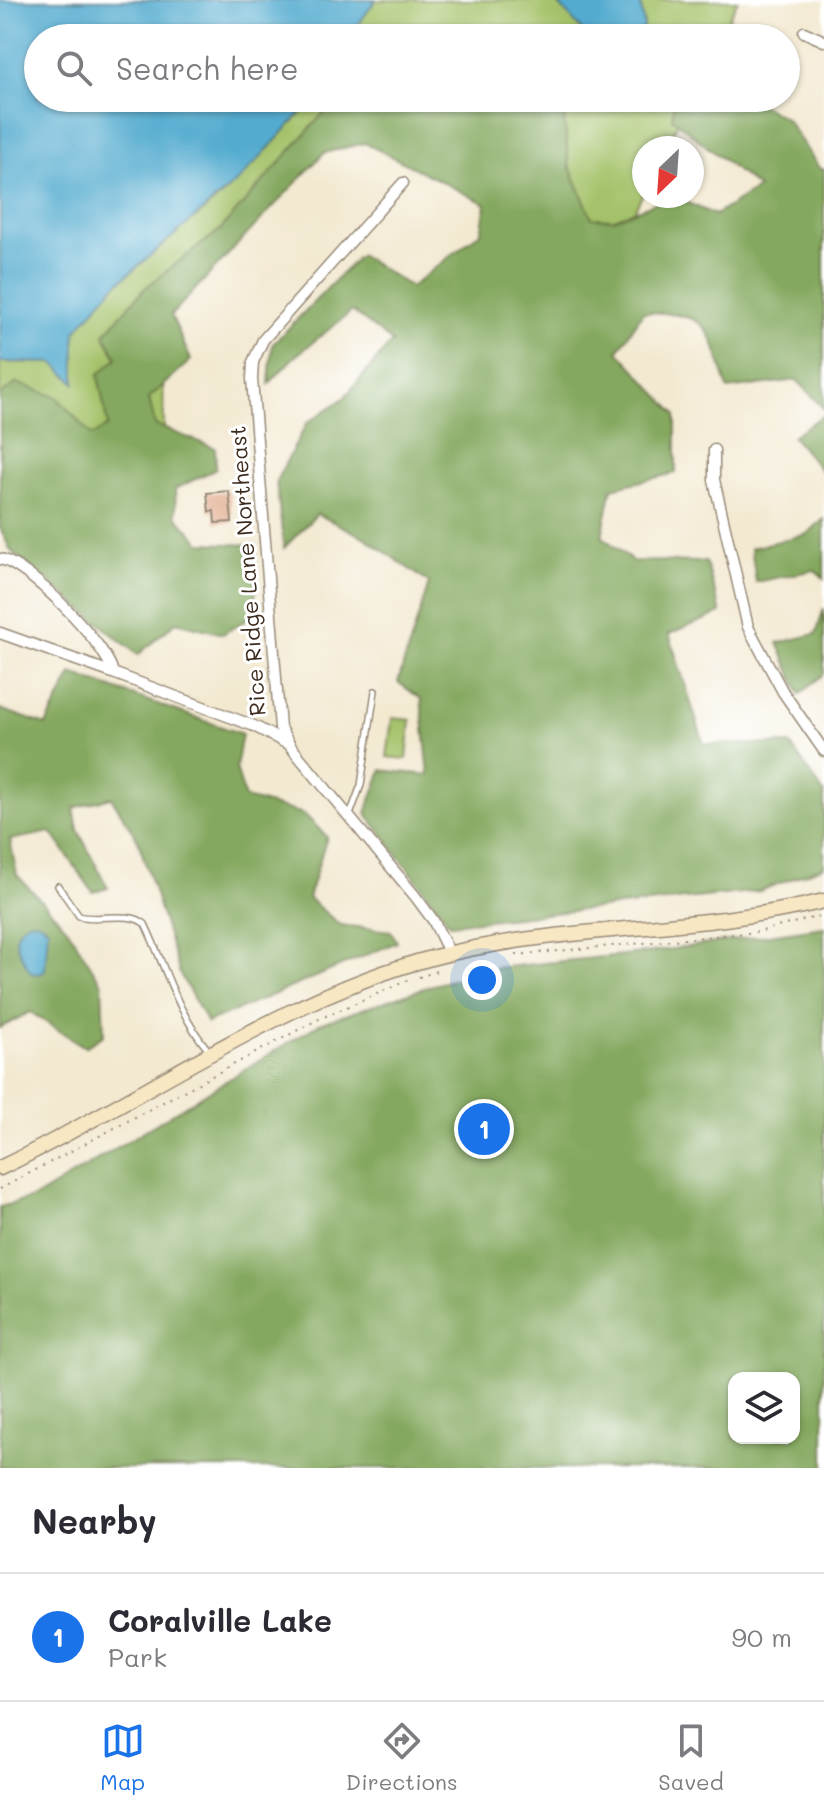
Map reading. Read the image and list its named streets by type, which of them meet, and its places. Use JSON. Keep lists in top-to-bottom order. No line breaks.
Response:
{"streets":{"street":["Rice Ridge Lane Northeast"]},"north":"bottom left","page":{"search":"Search here","pins":"1","heading":"Nearby","list":[{"mark":"1","name":"Coralville Lake","note":"Park","value":"90 m"}],"nav":["Map","Directions","Saved"]}}
